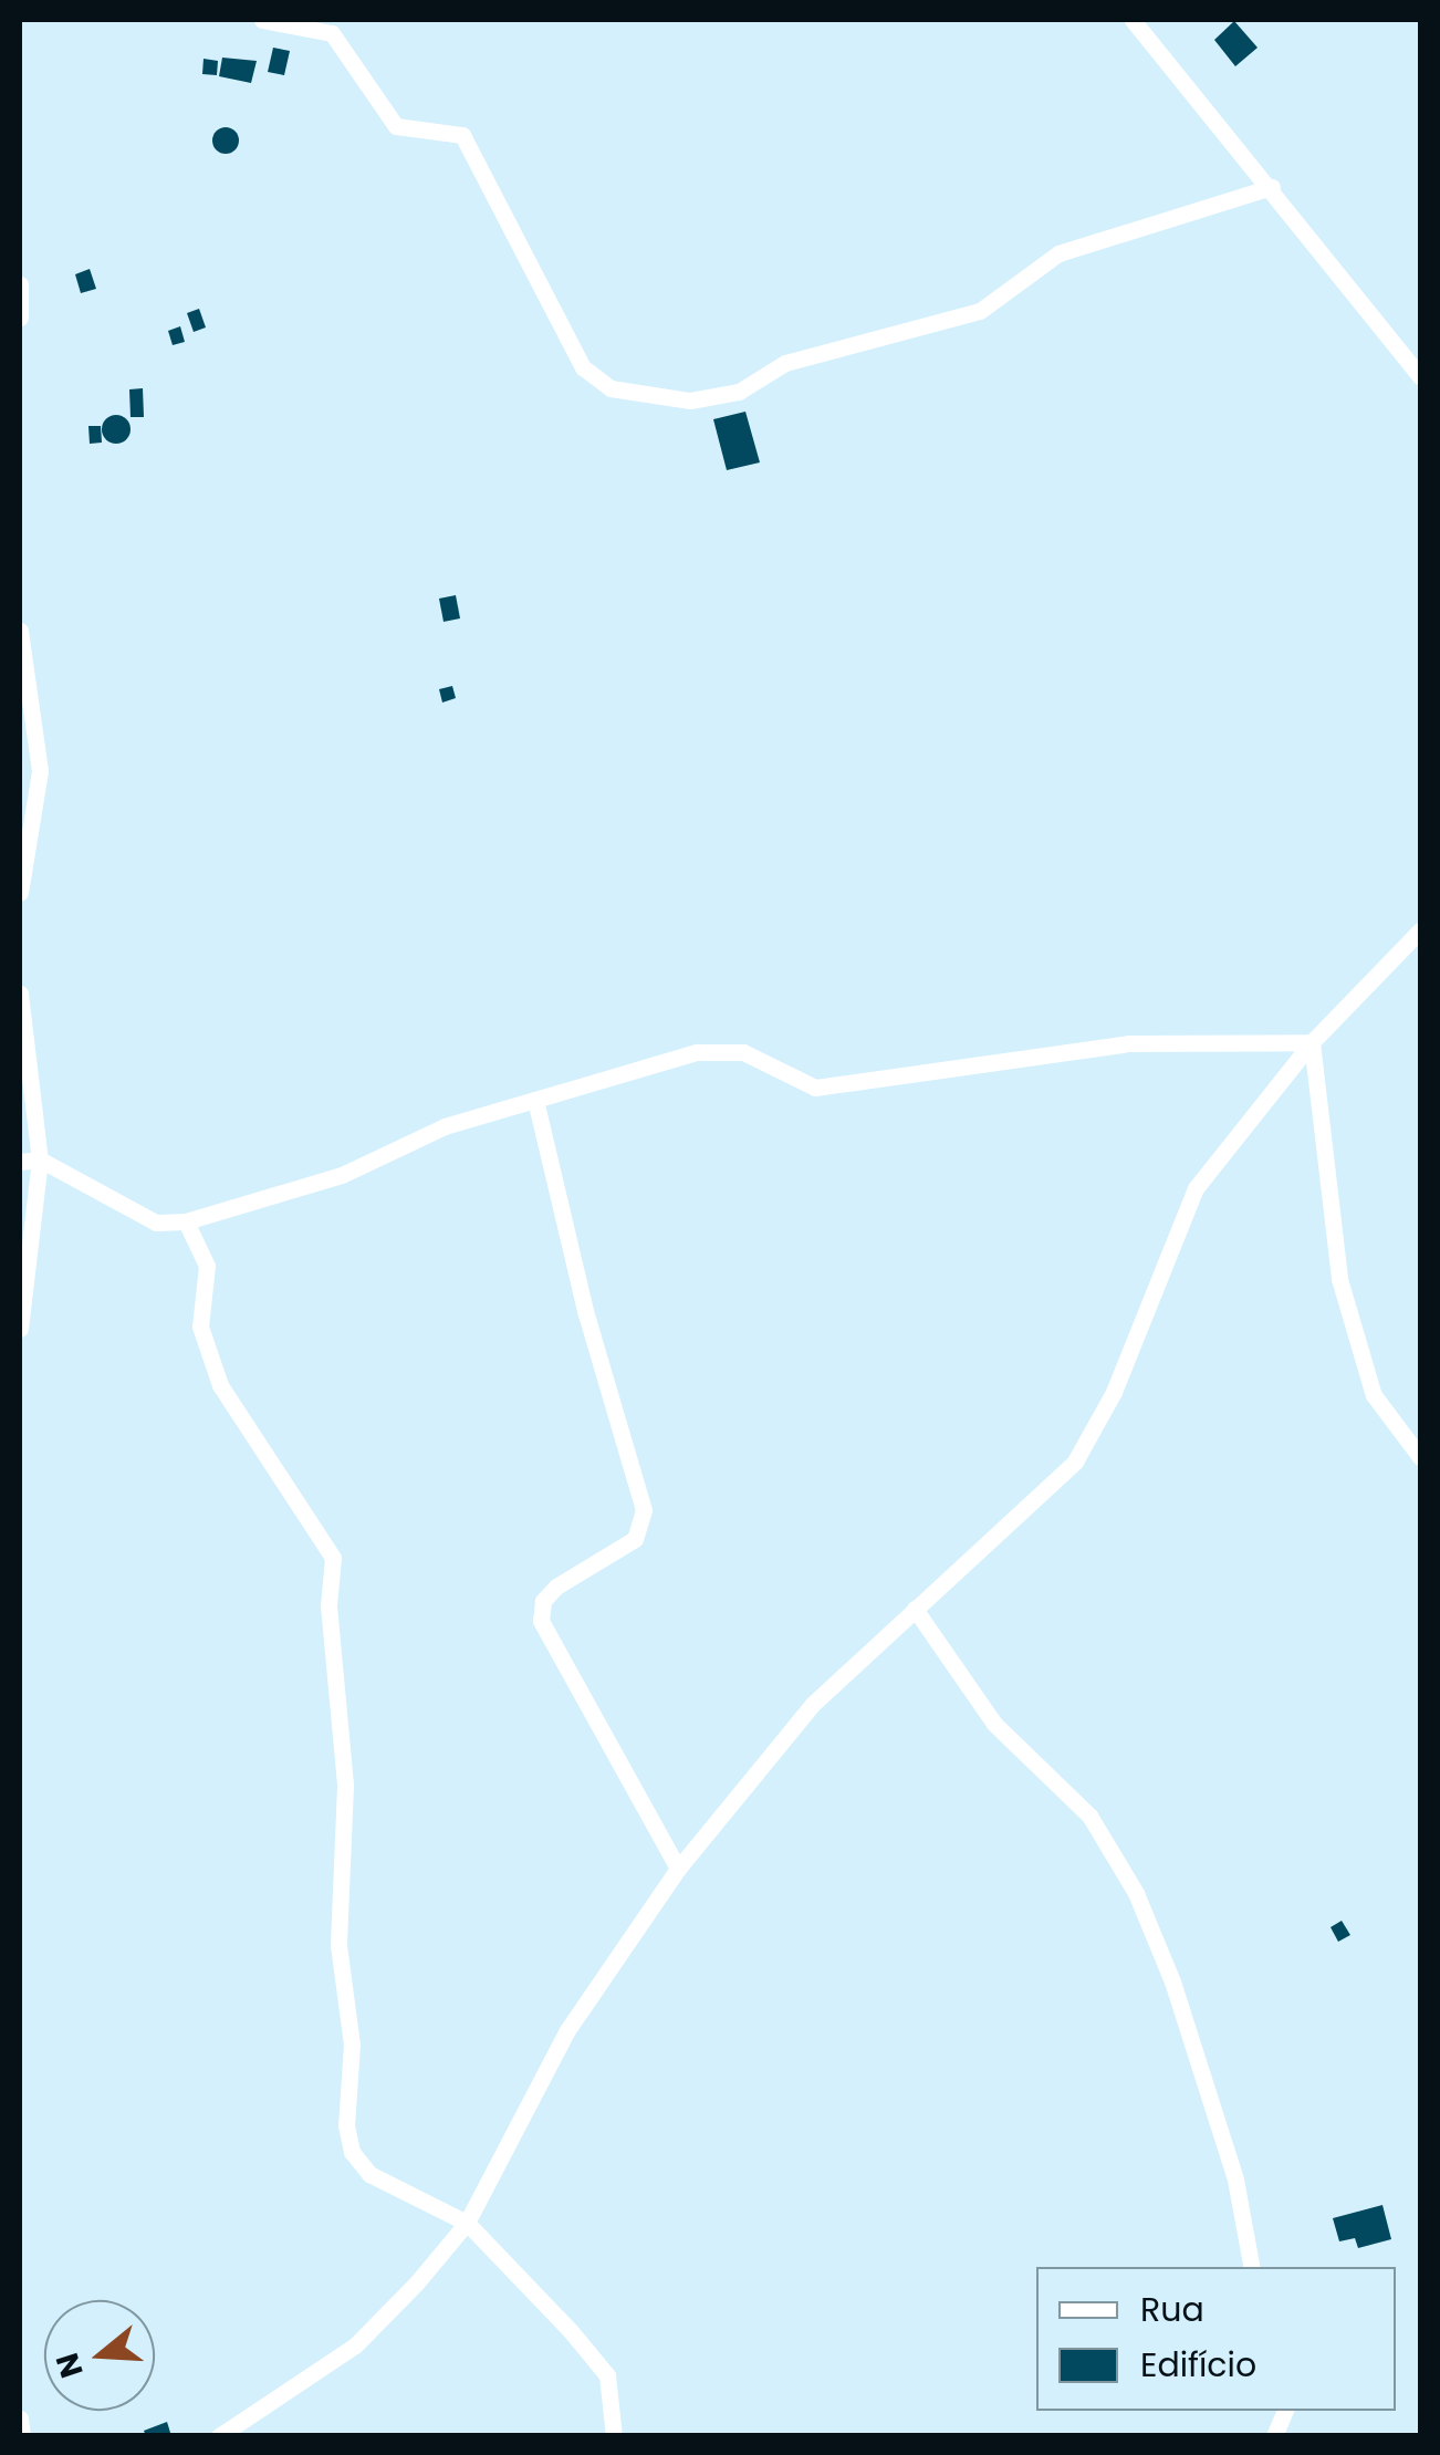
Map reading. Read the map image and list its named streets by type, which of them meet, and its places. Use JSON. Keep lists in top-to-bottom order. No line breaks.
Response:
{"legend":["Rua","Edifício"],"north":"left"}
